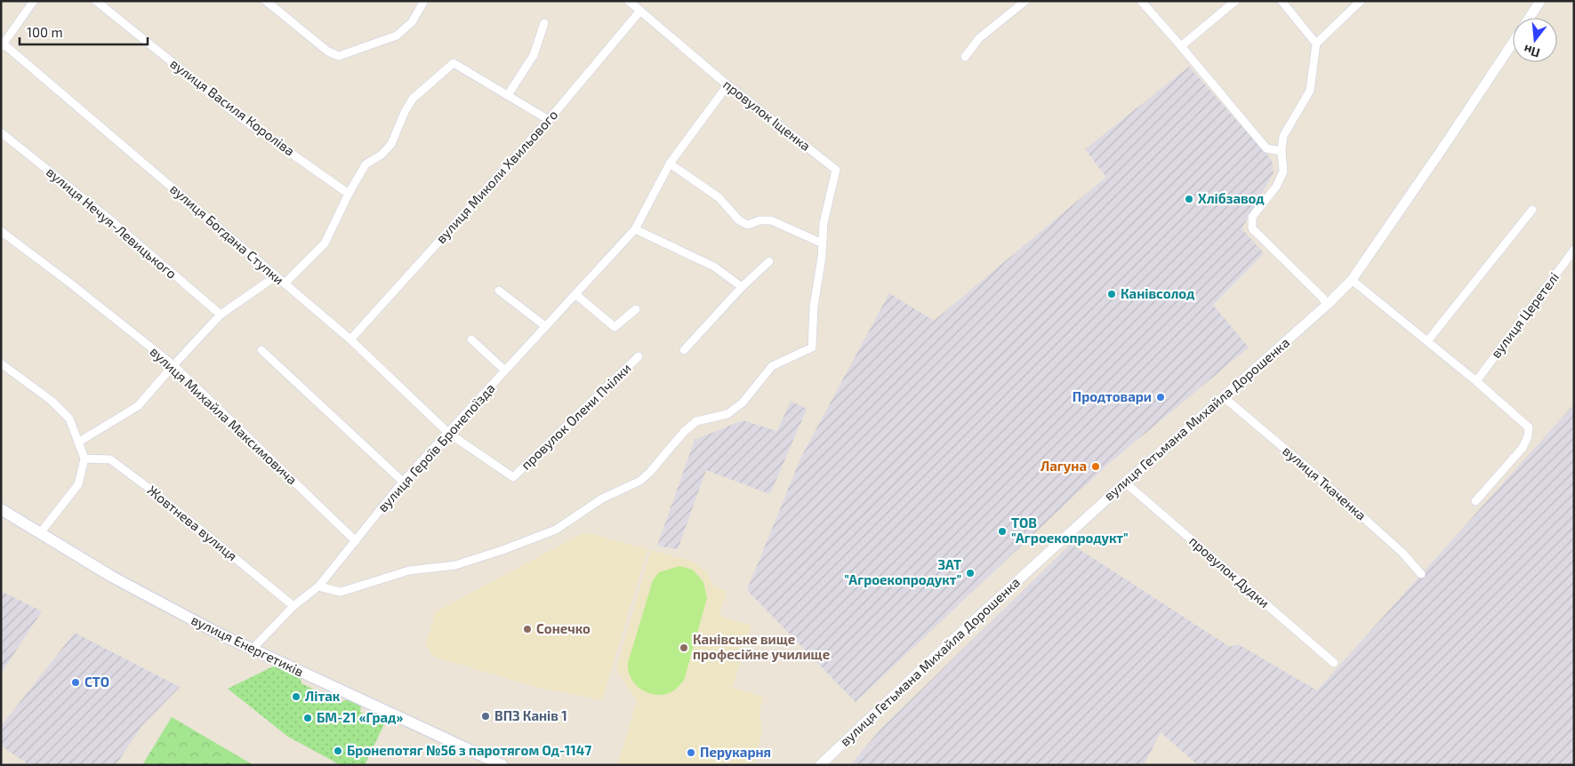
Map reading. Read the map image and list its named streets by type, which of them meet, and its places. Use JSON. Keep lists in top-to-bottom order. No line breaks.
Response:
{"streets":{"main road":["вулиця Енергетиків"],"street":["вулиця Василя Короліва","провулок Іщенка","вулиця Миколи Хвильового","вулиця Нечуя-Левицького","вулиця Богдана Ступки","вулиця Церетелі","вулиця Михайла Максимовича","провулок Олени Пчілки","вулиця Гетьмана Михайла Дорошенка","вулиця Героїв Бронепоїзда","вулиця Ткаченка","Жовтнева вулиця","провулок Дудки"]},"crossings":[["провулок Іщенка","вулиця Миколи Хвильового"],["провулок Іщенка","вулиця Героїв Бронепоїзда"],["вулиця Миколи Хвильового","вулиця Богдана Ступки"],["вулиця Богдана Ступки","провулок Олени Пчілки"],["вулиця Богдана Ступки","вулиця Героїв Бронепоїзда"],["вулиця Михайла Максимовича","вулиця Героїв Бронепоїзда"],["провулок Олени Пчілки","вулиця Героїв Бронепоїзда"],["вулиця Гетьмана Михайла Дорошенка","вулиця Ткаченка"],["вулиця Гетьмана Михайла Дорошенка","провулок Дудки"],["вулиця Героїв Бронепоїзда","Жовтнева вулиця"],["вулиця Героїв Бронепоїзда","вулиця Енергетиків"]],"places":["Хлібзавод","Канівсолод","Продтовари","Лагуна","ТОВ \"Агроекопродукт\"","ЗАТ \"Агроекопродукт\"","Сонечко","Канівське вище професійне училище","СТО","Літак","ВПЗ Канів 1","БМ-21 «Град»","Бронепотяг №56 з паротягом Од-1147","Перукарня"],"scale_bar":"100 m","north":"bottom"}
